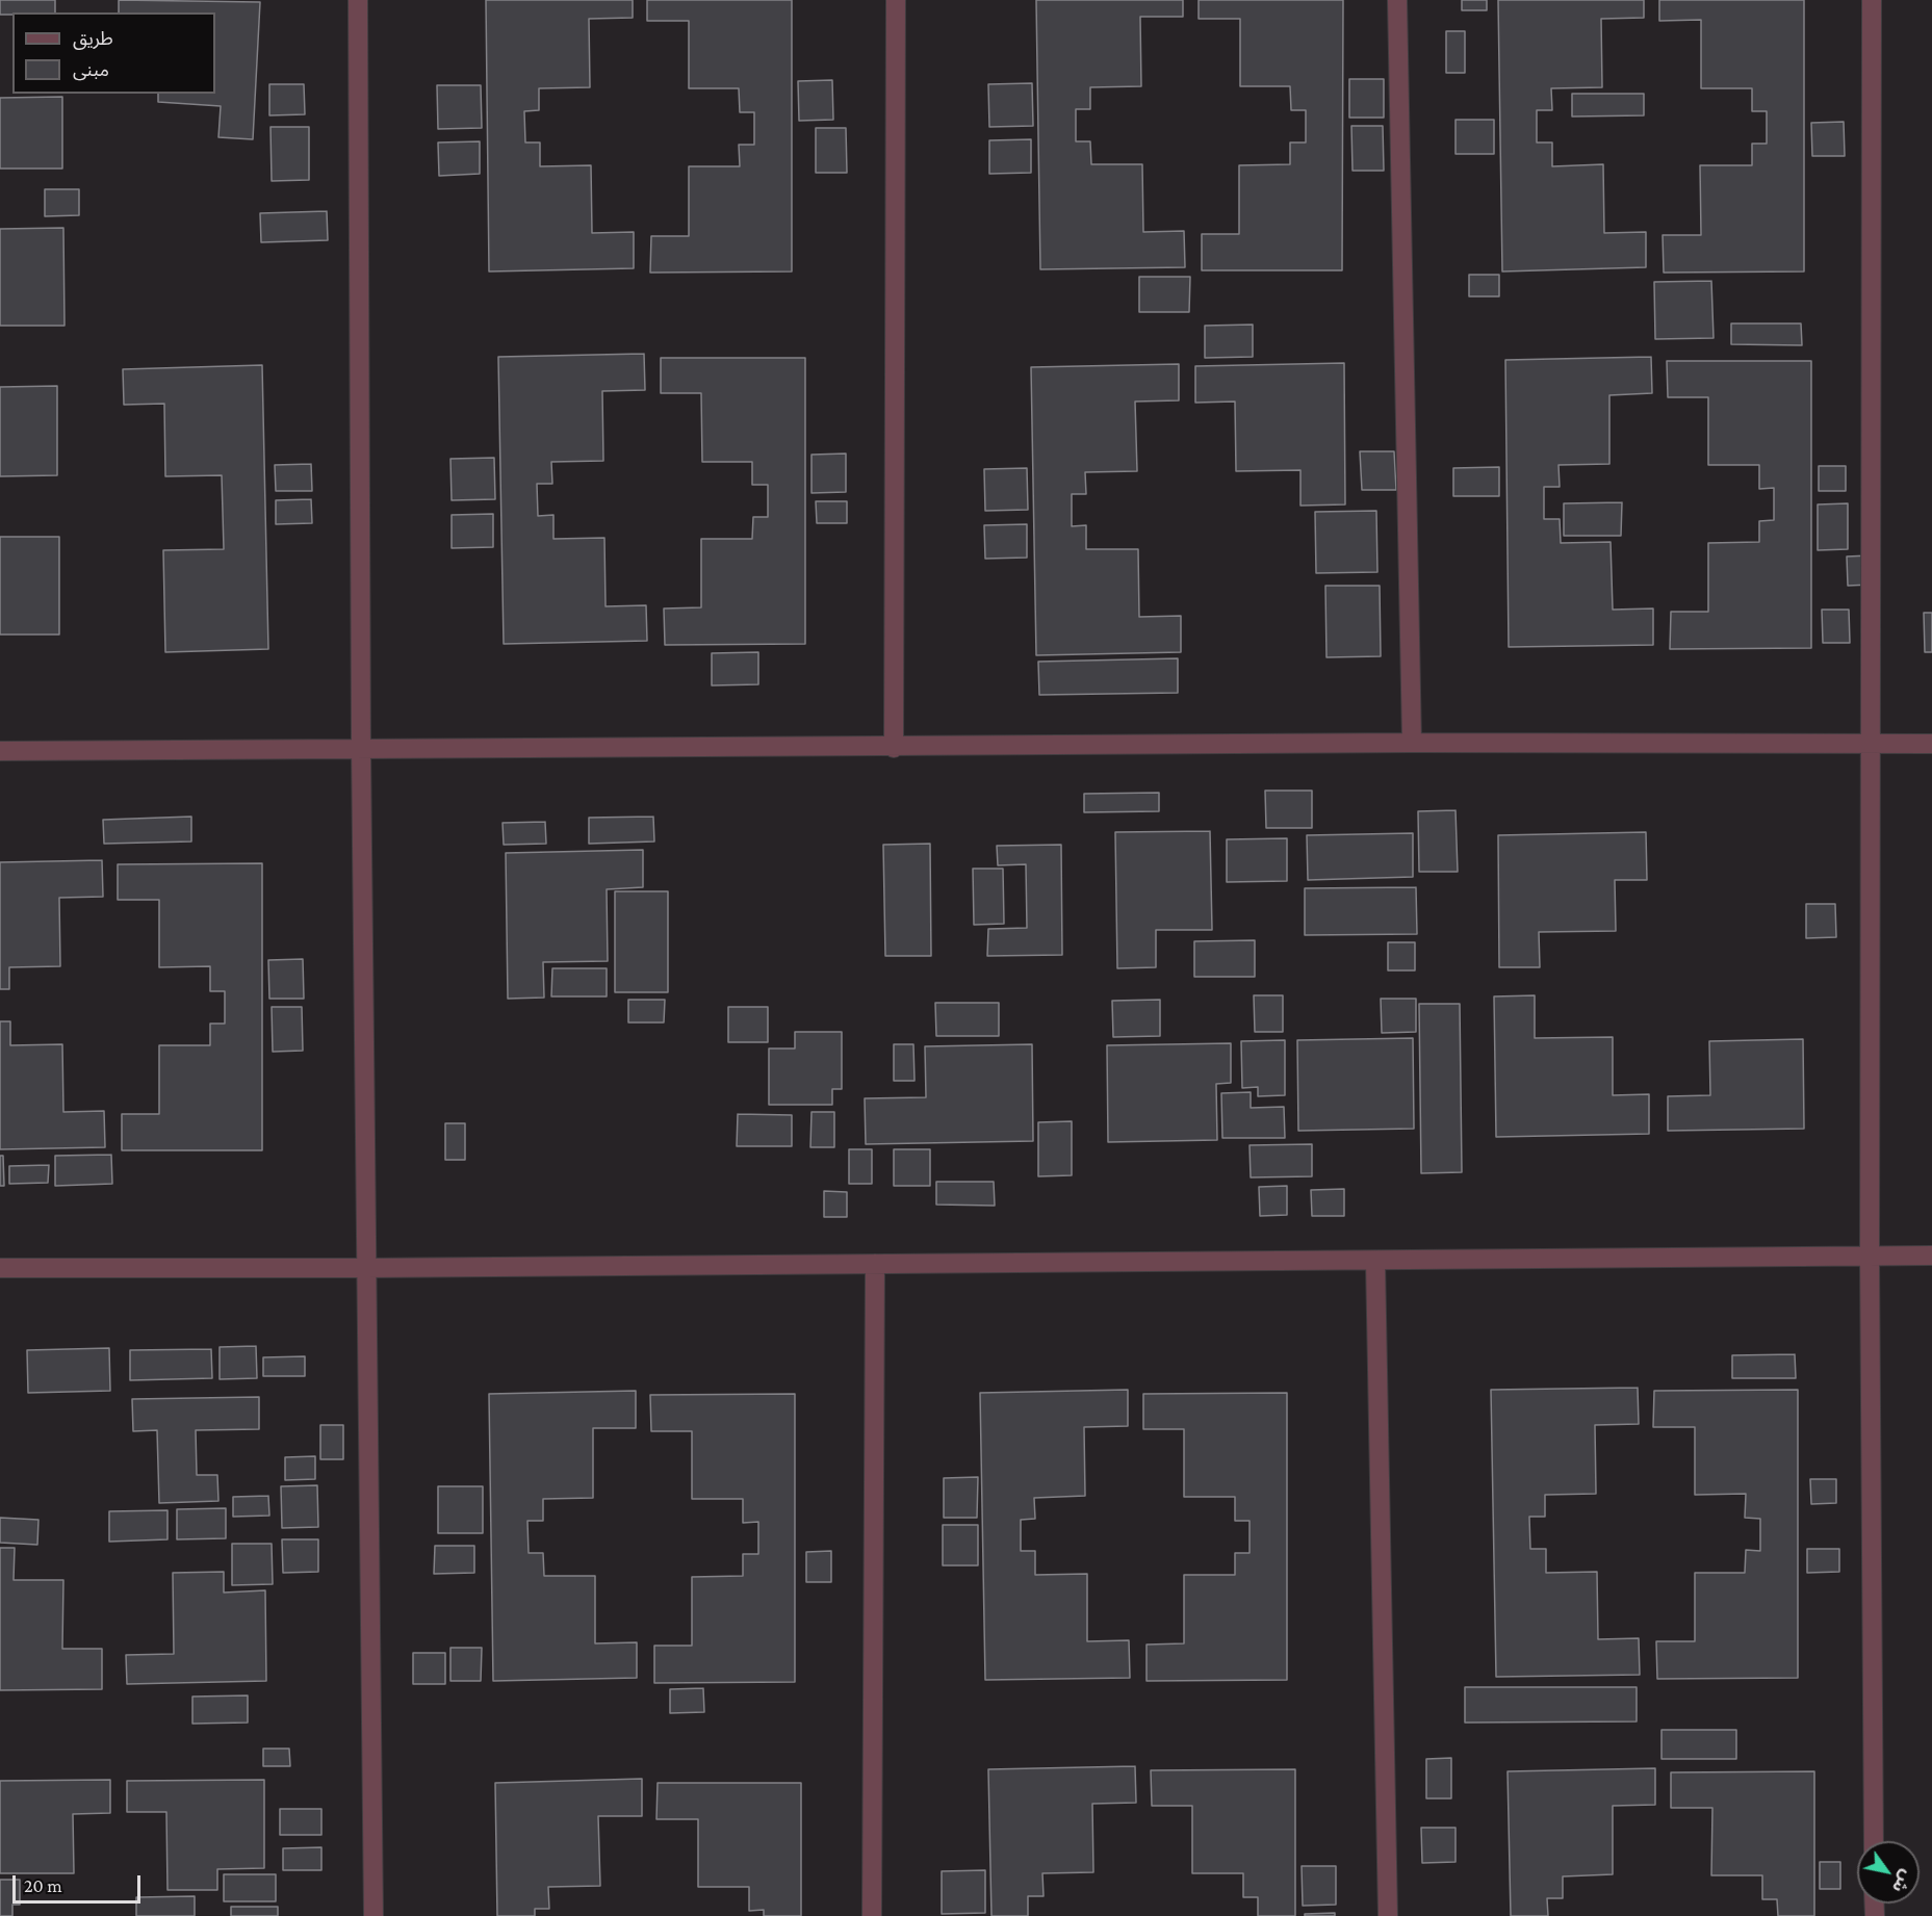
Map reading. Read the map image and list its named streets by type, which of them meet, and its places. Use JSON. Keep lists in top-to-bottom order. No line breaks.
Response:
{"legend":["طريق","مبنى"],"scale_bar":"20 m","north":"bottom right"}
